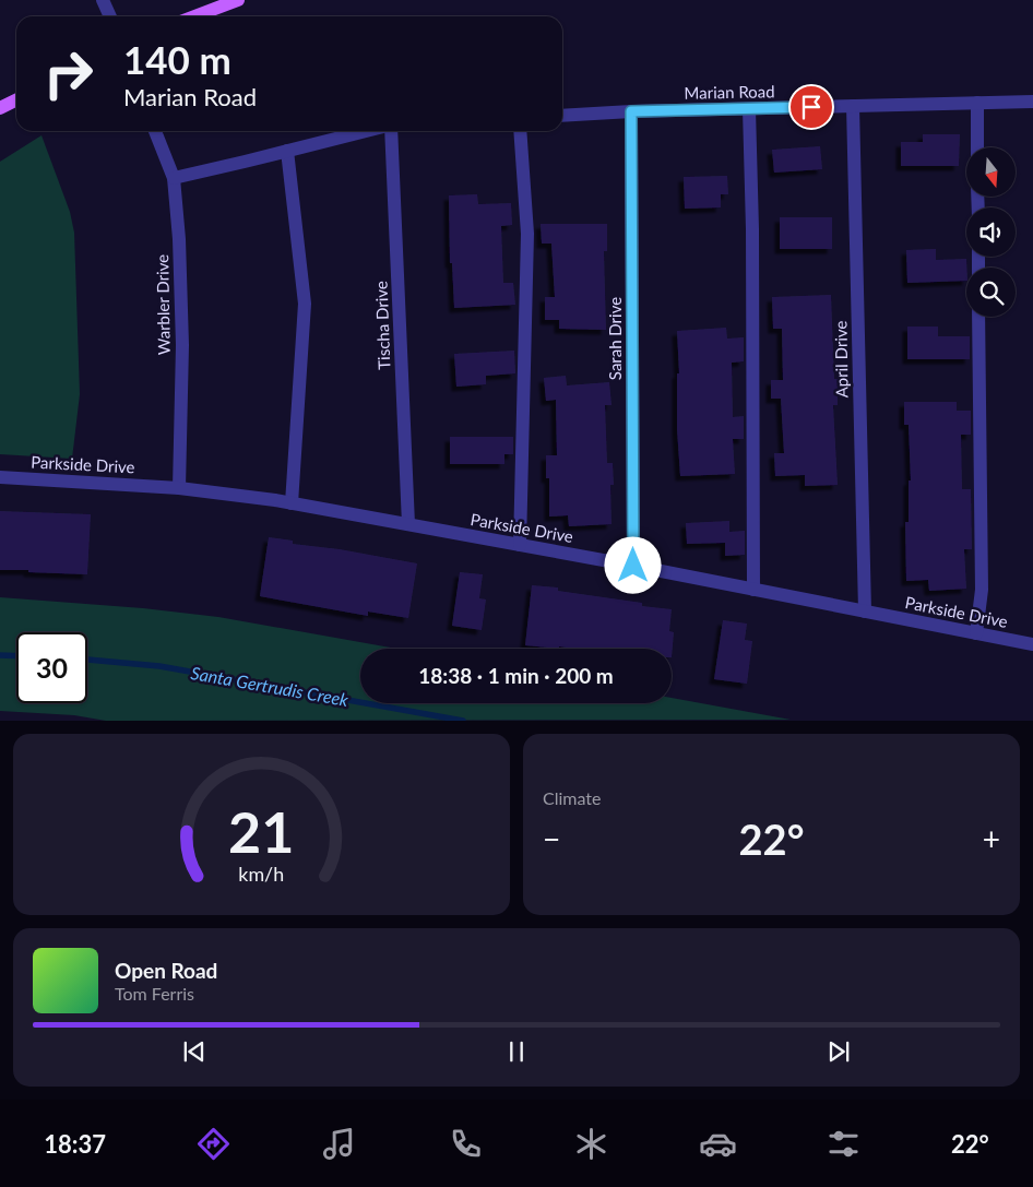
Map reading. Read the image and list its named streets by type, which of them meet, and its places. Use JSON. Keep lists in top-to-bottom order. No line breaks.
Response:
{"streets":{"street":["Marian Road","Warbler Drive","Tischa Drive","Sarah Drive","April Drive","Parkside Drive"]},"crossings":[["Marian Road","Sarah Drive"],["Marian Road","April Drive"],["Warbler Drive","Parkside Drive"],["Tischa Drive","Parkside Drive"],["Sarah Drive","Parkside Drive"],["April Drive","Parkside Drive"]],"water":["Santa Gertrudis Creek"],"north":"bottom","page":{"turn":["140 m","Marian Road"],"limit":"30","trip":"18:38 · 1 min · 200 m","tile":"Climate","heat":["−","22°","+"],"song":["Open Road","Tom Ferris"],"tabs":["18:37","22°"],"gauge":["21","km/h"]}}
